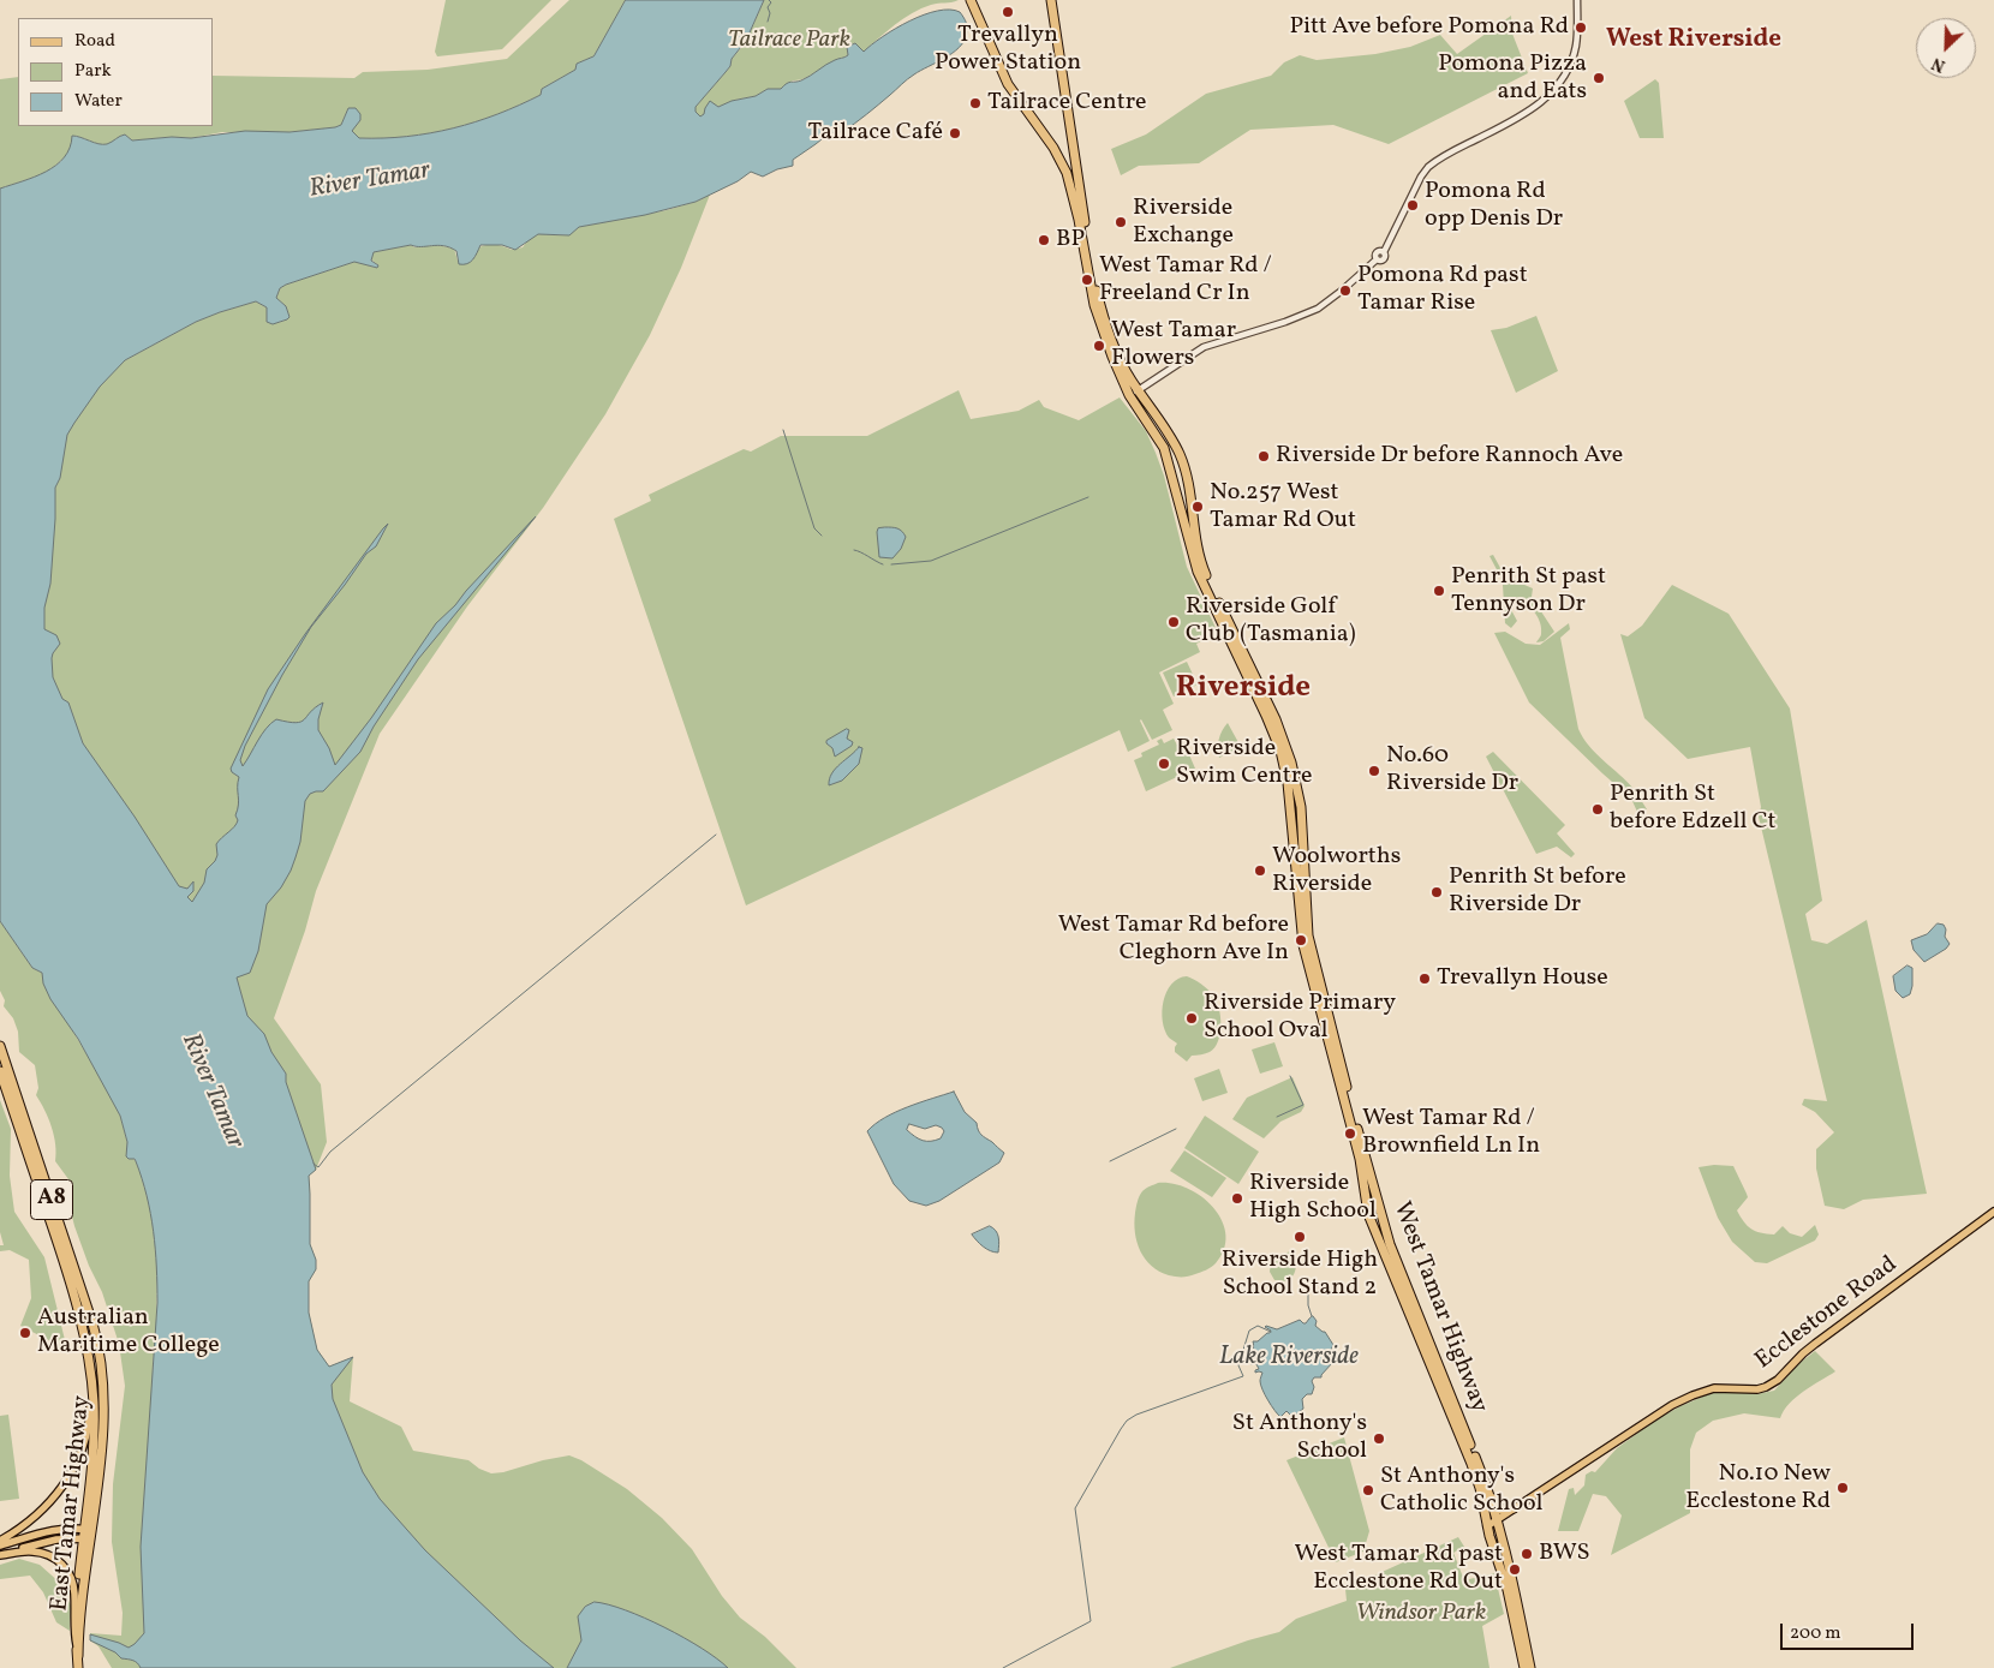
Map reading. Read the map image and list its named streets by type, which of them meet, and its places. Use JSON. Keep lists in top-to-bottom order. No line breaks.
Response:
{"streets":{"highway":["A8","West Tamar Highway","East Tamar Highway"],"main road":["Ecclestone Road"]},"crossings":[["West Tamar Highway","Ecclestone Road"]],"districts":["West Riverside","Riverside"],"water":["River Tamar","Lake Riverside"],"parks":["Tailrace Park","Windsor Park"],"places":["Trevallyn Power Station","Pitt Ave before Pomona Rd","Pomona Pizza and Eats","Tailrace Centre","Tailrace Café","Pomona Rd opp Denis Dr","Riverside Exchange","BP","West Tamar Rd / Freeland Cr In","Pomona Rd past Tamar Rise","West Tamar Flowers","Riverside Dr before Rannoch Ave","No.257 West Tamar Rd Out","Penrith St past Tennyson Dr","Riverside Golf Club (Tasmania)","Riverside Swim Centre","No.60 Riverside Dr","Penrith St before Edzell Ct","Woolworths Riverside","Penrith St before Riverside Dr","West Tamar Rd before Cleghorn Ave In","Trevallyn House","Riverside Primary School Oval","West Tamar Rd / Brownfield Ln In","Riverside High School","Riverside High School Stand 2","Australian Maritime College","St Anthony's School","No.10 New Ecclestone Rd","St Anthony's Catholic School","BWS","West Tamar Rd past Ecclestone Rd Out"],"legend":["Road","Park","Water"],"scale_bar":"200 m","north":"bottom left"}
